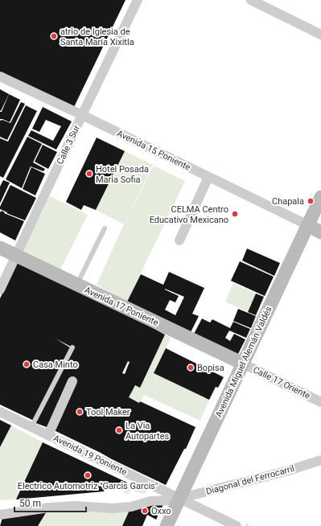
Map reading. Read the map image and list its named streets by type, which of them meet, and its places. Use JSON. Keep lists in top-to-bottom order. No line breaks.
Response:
{"streets":{"main road":["Avenida 17 Poniente","Avenida Miguel Alemán Valdés"],"street":["Calle 3 Sur","Avenida 15 Poniente","Calle 17 Oriente","Avenida 19 Poniente","Diagonal del Ferrocarril"]},"crossings":[["Calle 3 Sur","Avenida 15 Poniente"],["Calle 3 Sur","Avenida 17 Poniente"],["Avenida 15 Poniente","Avenida Miguel Alemán Valdés"],["Avenida 17 Poniente","Avenida Miguel Alemán Valdés"],["Avenida 17 Poniente","Calle 17 Oriente"],["Avenida Miguel Alemán Valdés","Calle 17 Oriente"],["Avenida Miguel Alemán Valdés","Avenida 19 Poniente"],["Avenida Miguel Alemán Valdés","Diagonal del Ferrocarril"],["Avenida 19 Poniente","Diagonal del Ferrocarril"]],"places":["atrio de Iglesia de Santa María Xixitla","Hotel Posada Maria Sofia","Chapala","CELMA Centro Educativo Mexicano","Casa Minto","Bopisa","Tool Maker","La Via Autopartes","Electrico Automotriz \"Garcis Garcis\"","Oxxo"],"scale_bar":"50 m"}
